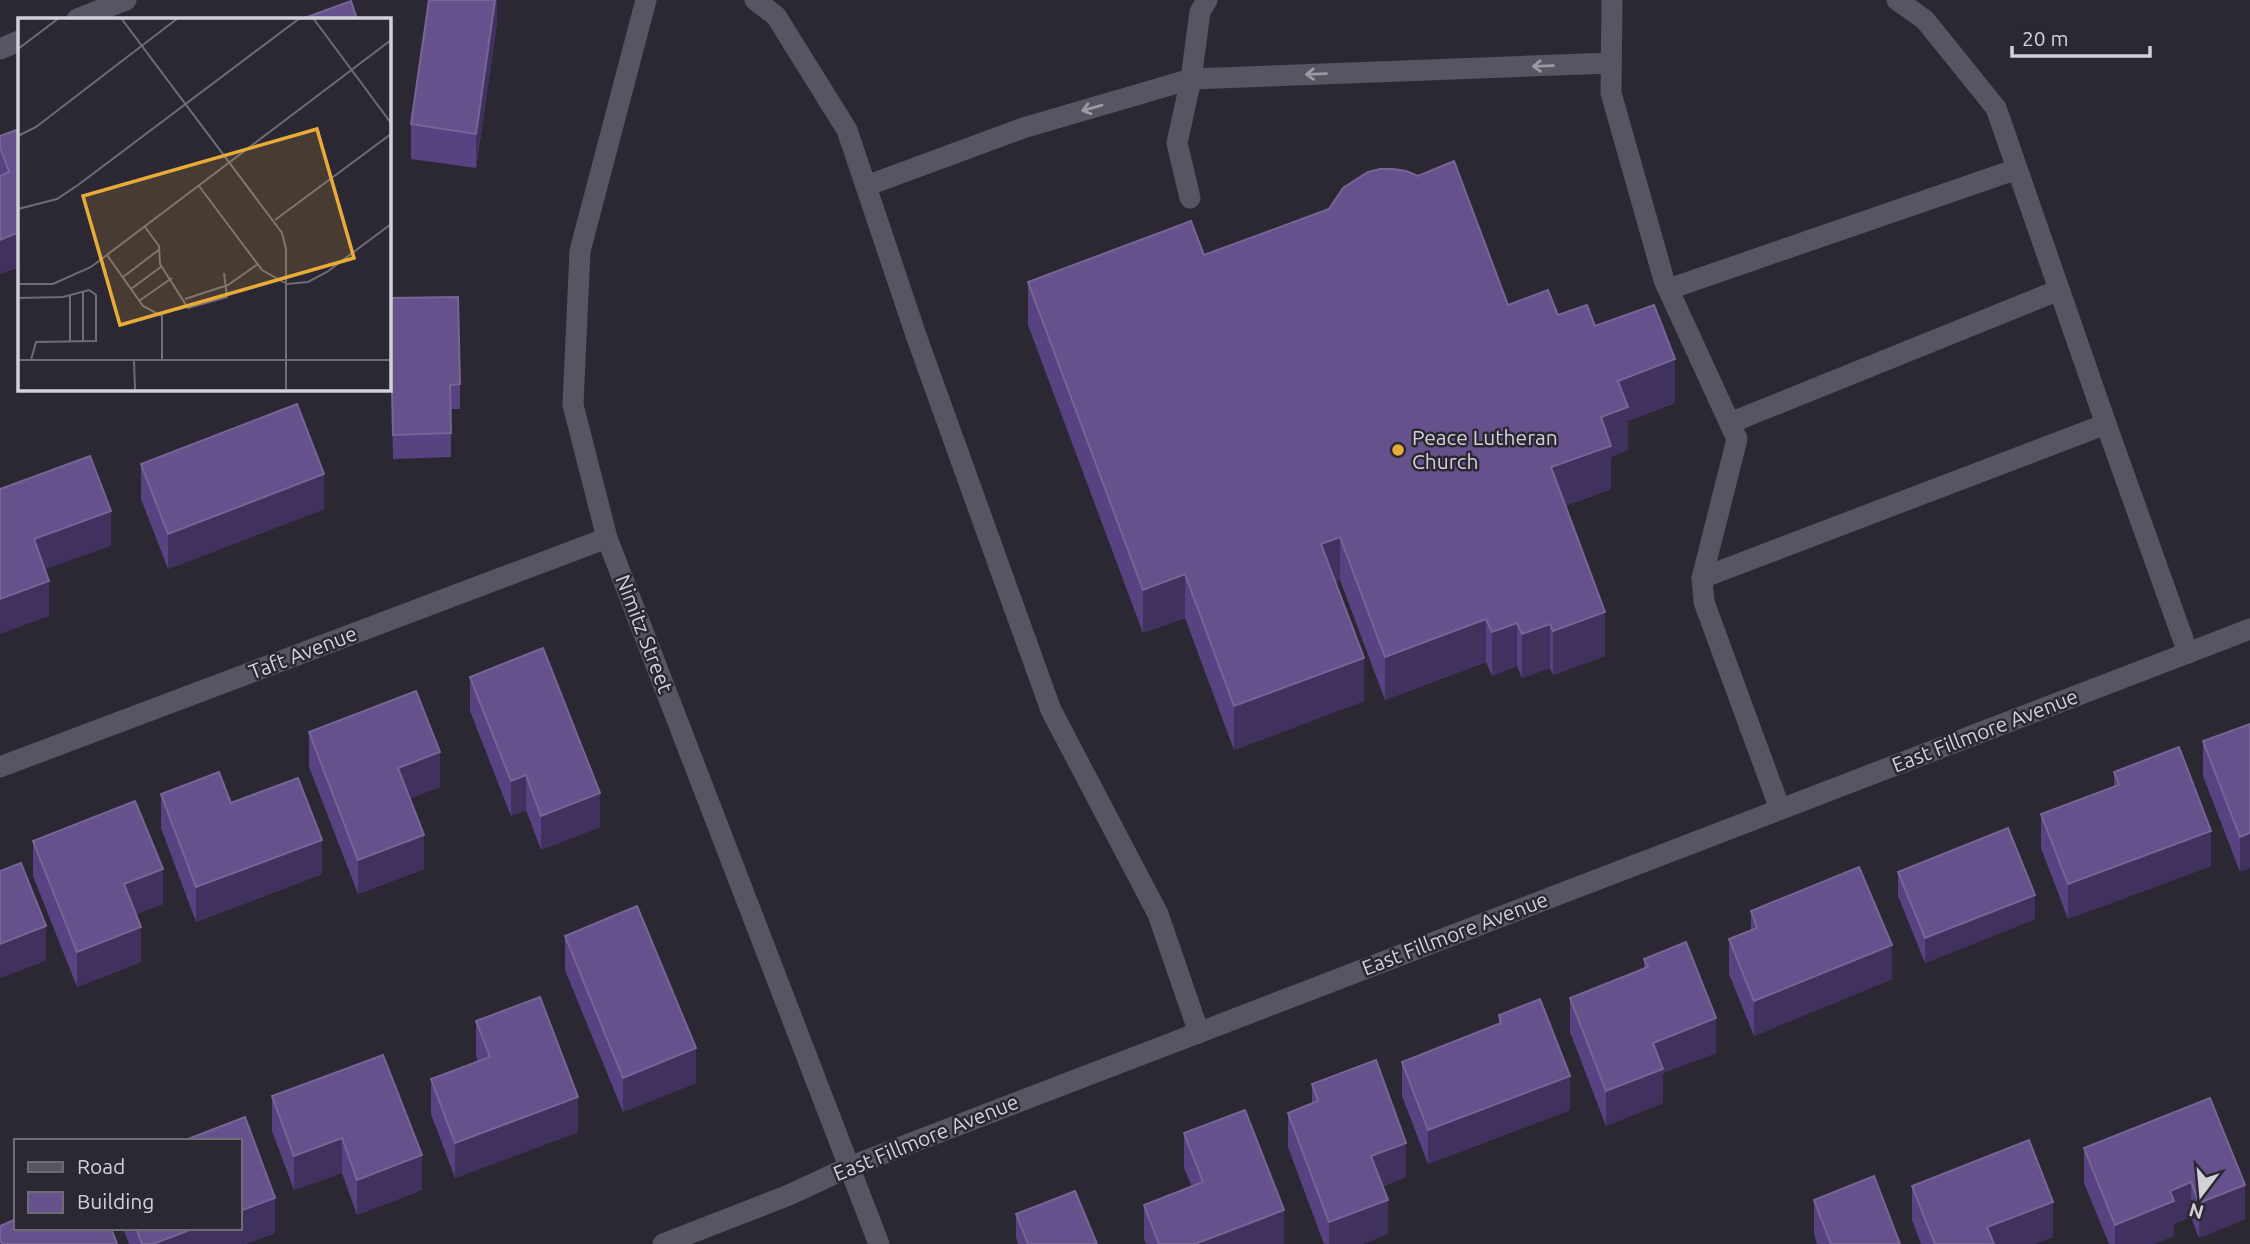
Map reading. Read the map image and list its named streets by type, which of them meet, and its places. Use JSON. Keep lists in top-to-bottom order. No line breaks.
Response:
{"streets":{"street":["Nimitz Street","Taft Avenue","East Fillmore Avenue"]},"crossings":[["Nimitz Street","Taft Avenue"],["Nimitz Street","East Fillmore Avenue"]],"places":["Peace Lutheran Church"],"legend":["Road","Building"],"scale_bar":"20 m","north":"bottom"}
